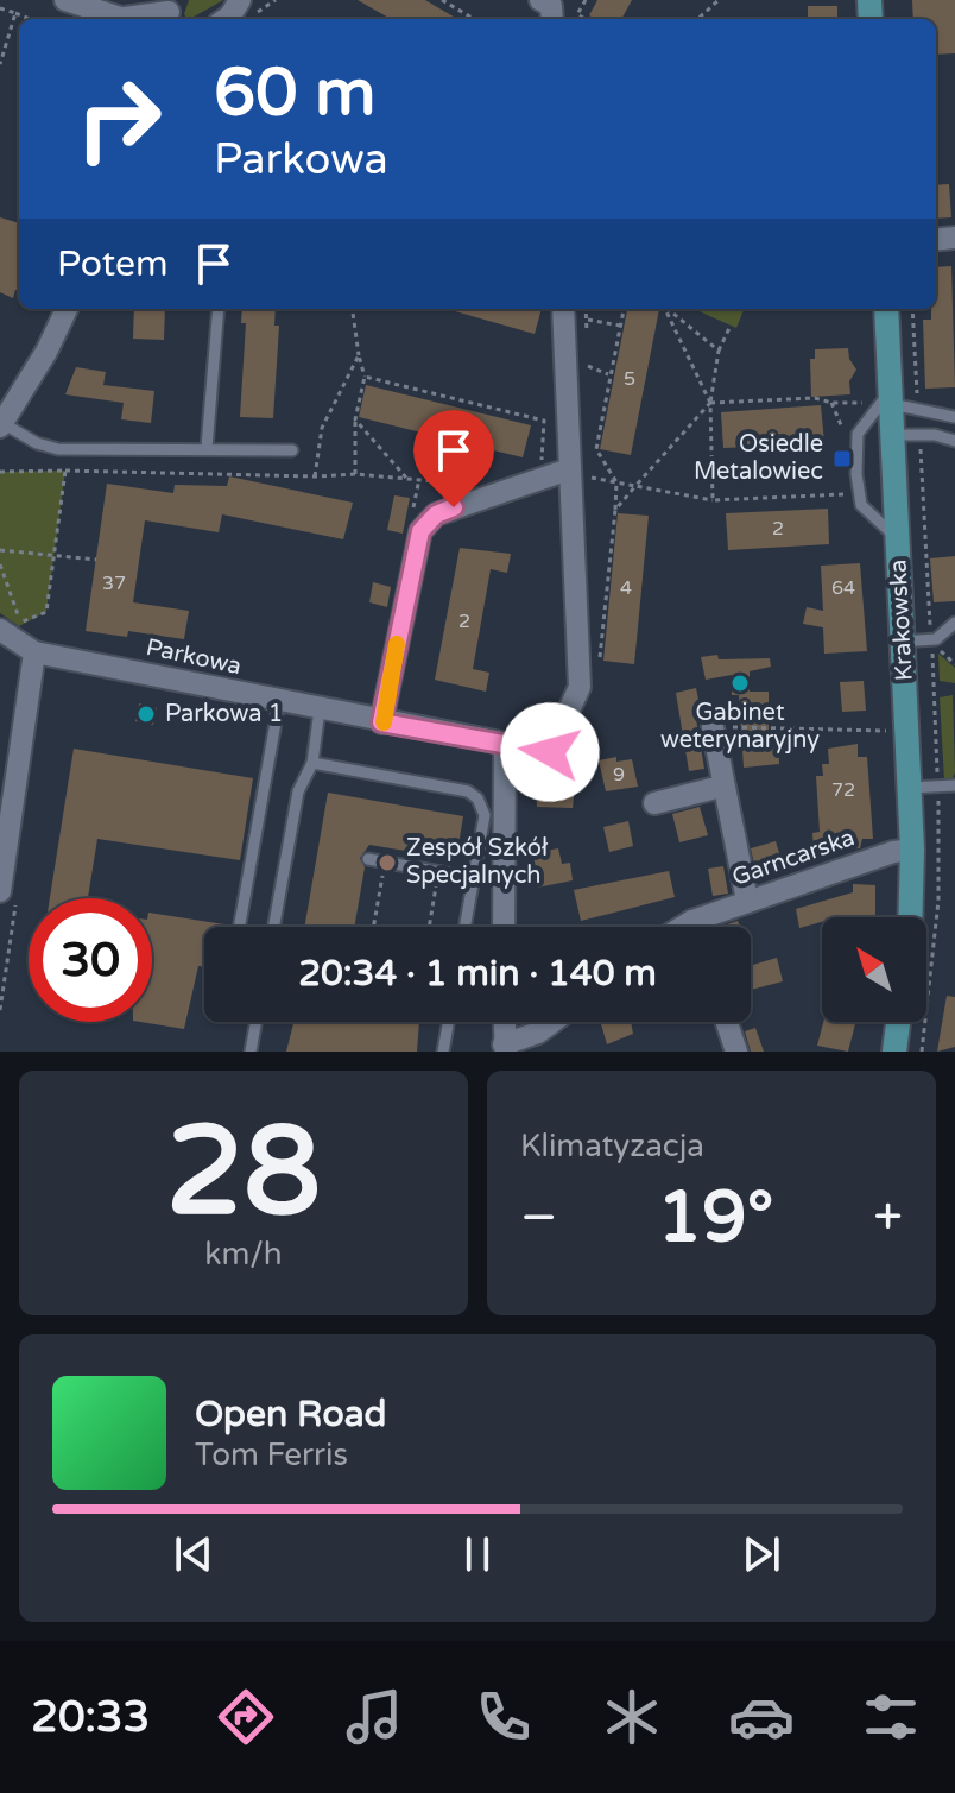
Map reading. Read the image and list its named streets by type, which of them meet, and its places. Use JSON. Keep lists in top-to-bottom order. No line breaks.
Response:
{"streets":{"street":["Krakowska","Parkowa","Garncarska"]},"crossings":[["Krakowska","Garncarska"]],"places":{"transit":["Osiedle Metalowiec"],"other":["Gabinet weterynaryjny","Parkowa 1","Zespół Szkół Specjalnych"]},"house_numbers":["5","2","37","4","64","2","9","72"],"north":"top left","page":{"turn":["60 m","Parkowa"],"then":"Potem","limit":"30","trip":"20:34 · 1 min · 140 m","tile":[["28","km/h"],"Klimatyzacja"],"heat":["−","19°","+"],"song":["Open Road","Tom Ferris"],"tabs":"20:33"}}
